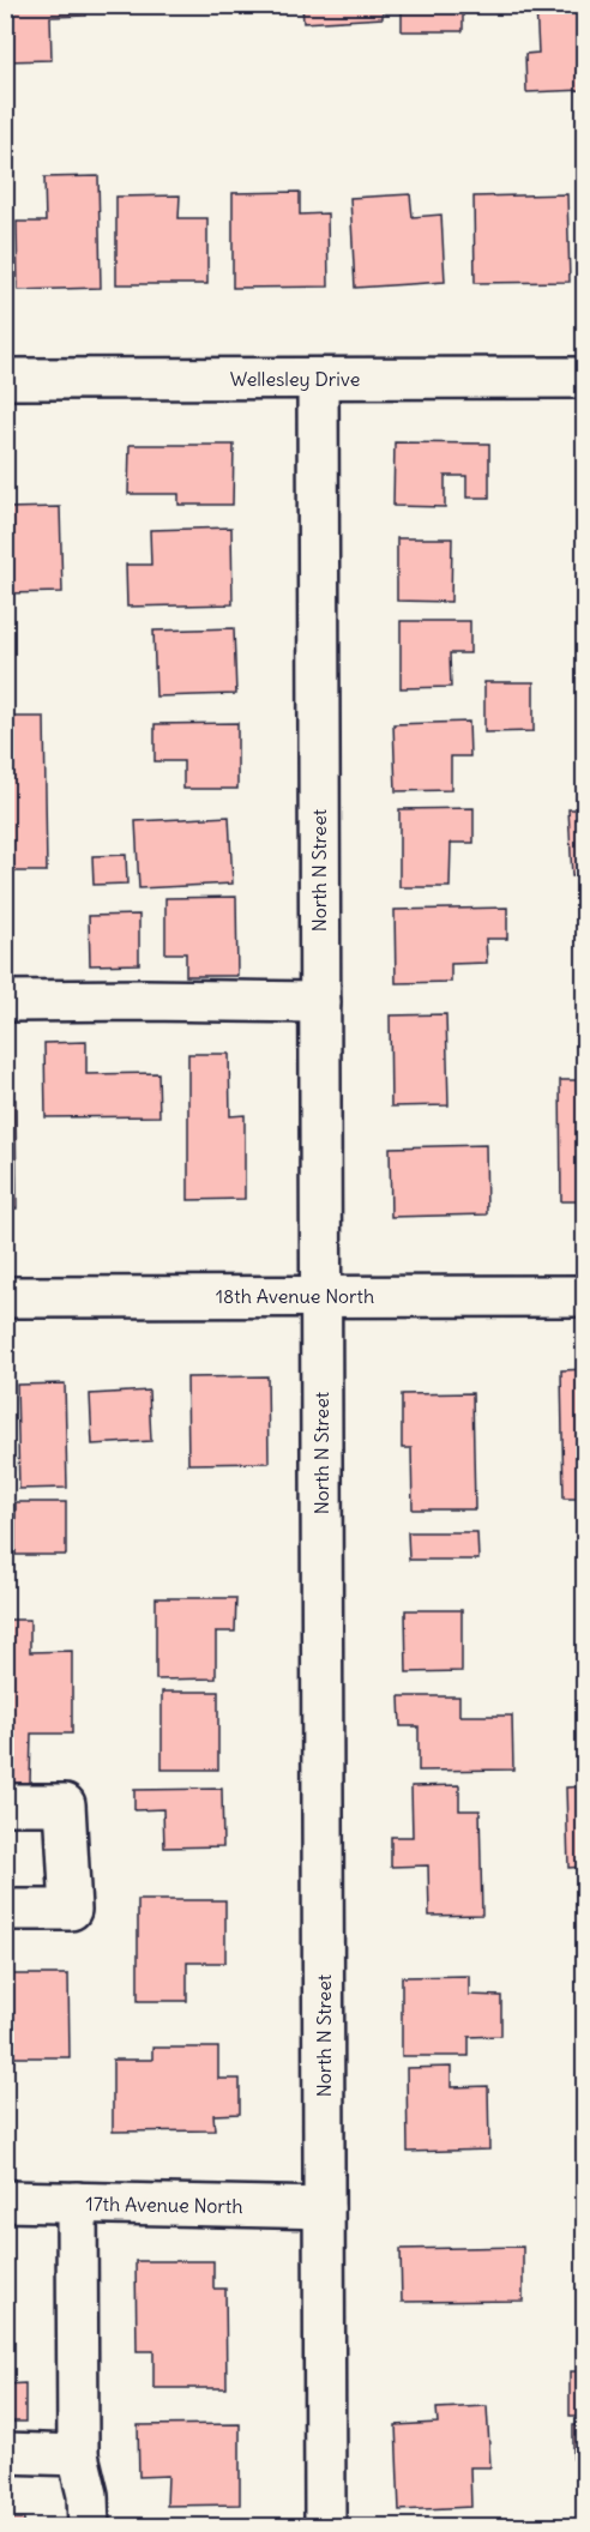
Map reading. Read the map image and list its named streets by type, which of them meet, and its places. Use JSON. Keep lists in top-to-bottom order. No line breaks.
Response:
{"streets":{"street":["Wellesley Drive","North N Street","18th Avenue North","17th Avenue North"]},"crossings":[["Wellesley Drive","North N Street"],["North N Street","18th Avenue North"],["North N Street","17th Avenue North"]]}
